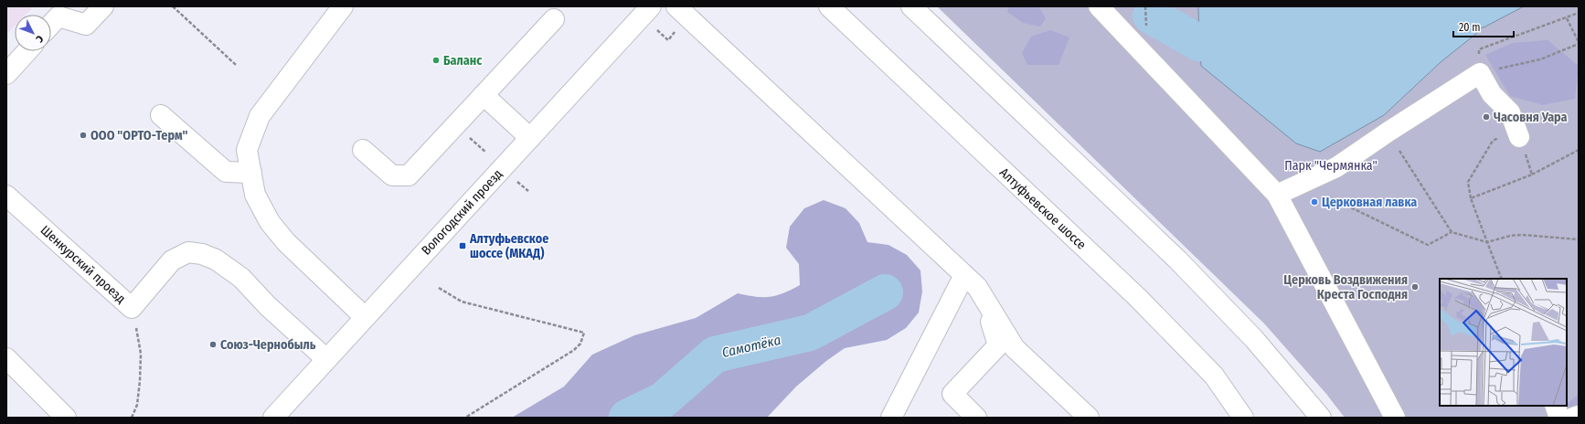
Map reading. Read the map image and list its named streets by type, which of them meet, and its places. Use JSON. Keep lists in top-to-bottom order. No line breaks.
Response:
{"streets":{"main road":["Алтуфьевское шоссе","Вологодский проезд","Шенкурский проезд"]},"crossings":[["Вологодский проезд","Шенкурский проезд"]],"water":["Самотёка"],"parks":["Парк \"Чермянка\""],"places":{"other":["Баланс","Часовня Уара","ООО \"ОРТО-Терм\"","Церковная лавка","Церковь Воздвижения Креста Господня","Союз-Чернобыль"],"transit":["Алтуфьевское шоссе (МКАД)"]},"scale_bar":"20 m","north":"bottom right"}
